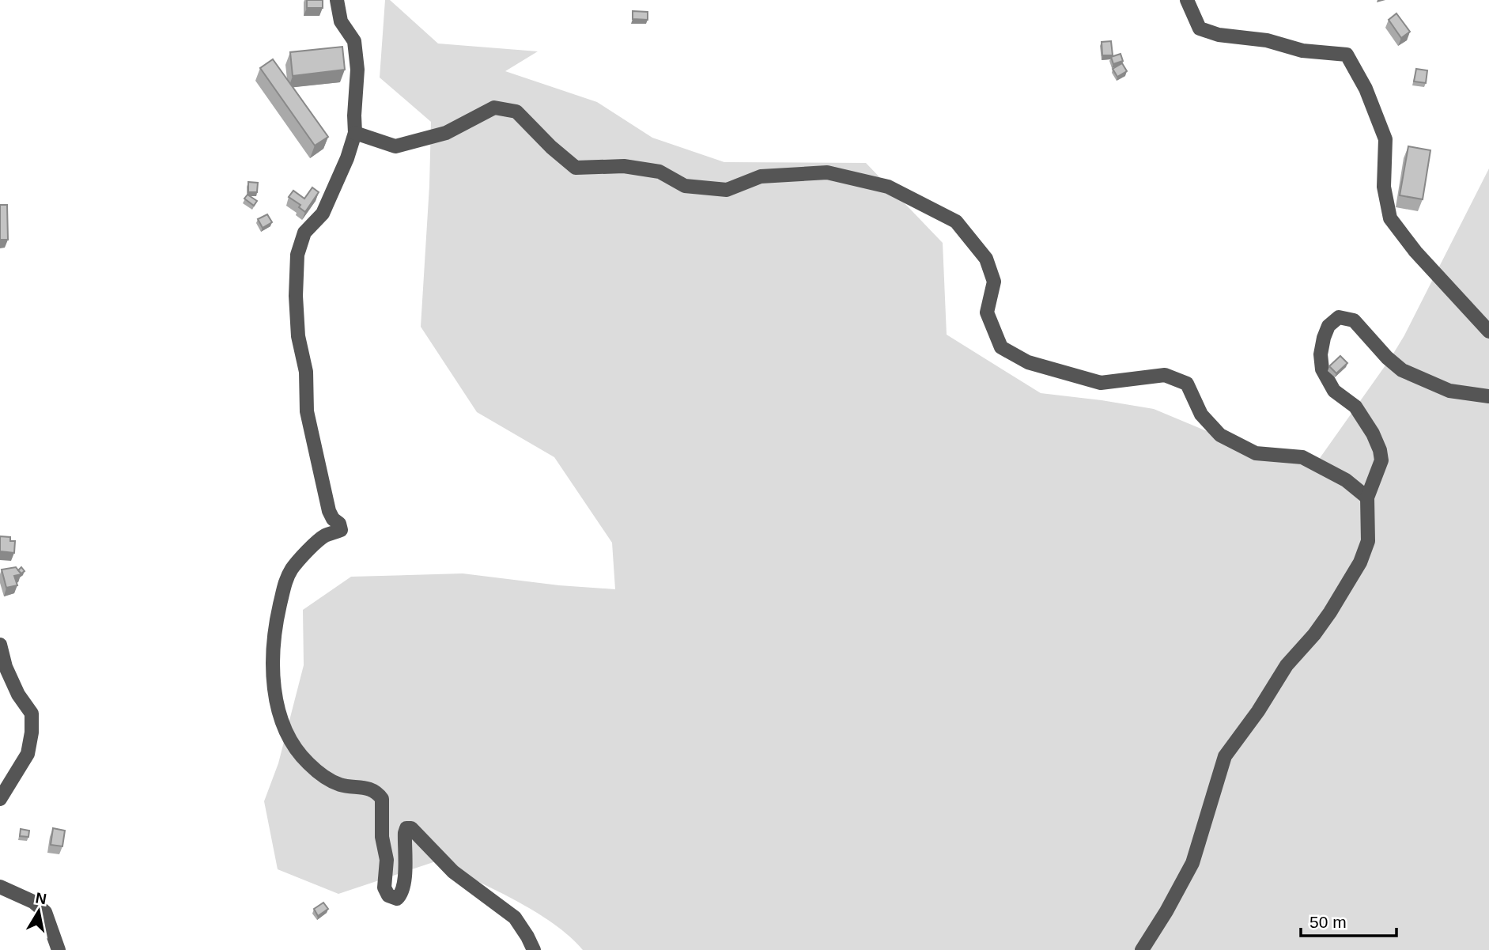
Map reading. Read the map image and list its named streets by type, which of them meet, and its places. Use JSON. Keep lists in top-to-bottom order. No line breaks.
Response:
{"scale_bar":"50 m","north":"top"}
